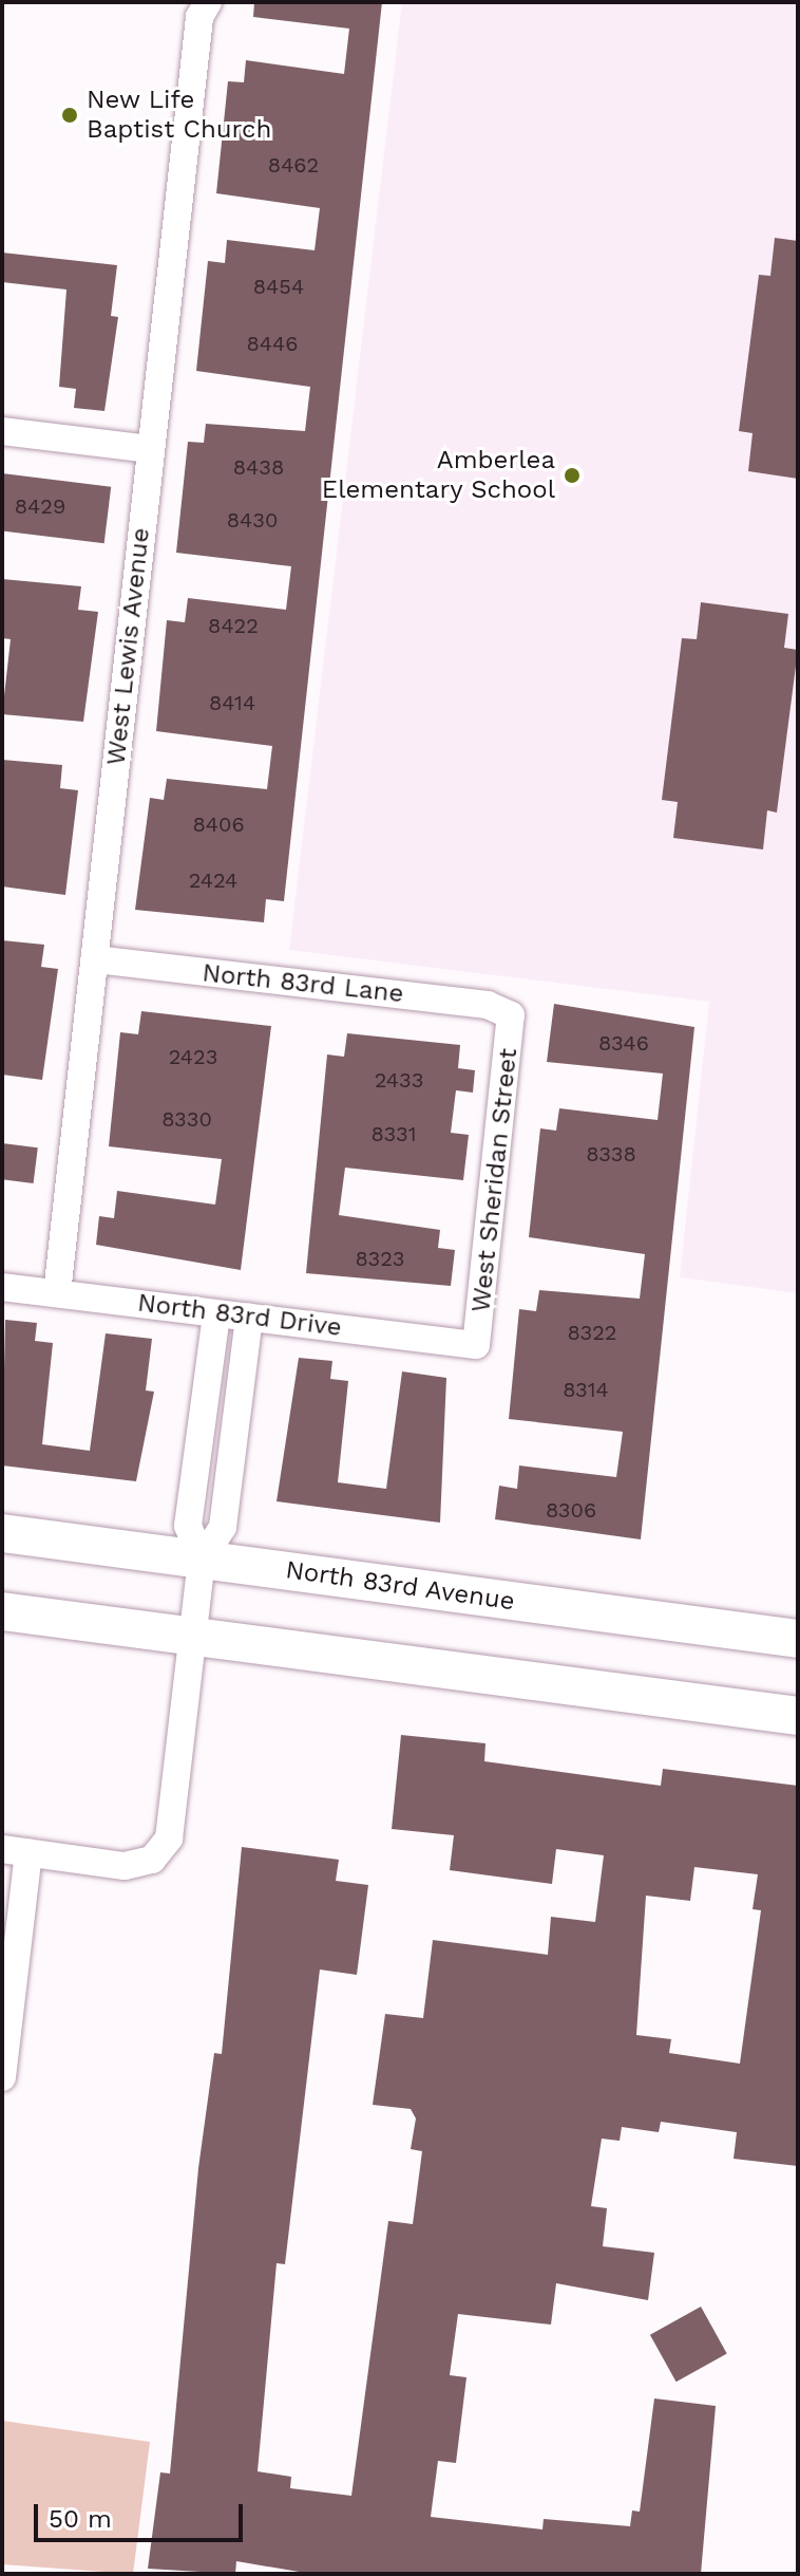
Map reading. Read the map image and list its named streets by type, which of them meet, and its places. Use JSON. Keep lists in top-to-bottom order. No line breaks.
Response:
{"streets":{"main road":["North 83rd Avenue"],"street":["West Lewis Avenue","North 83rd Lane","West Sheridan Street","North 83rd Drive"]},"crossings":[["West Lewis Avenue","North 83rd Lane"],["West Lewis Avenue","North 83rd Drive"],["North 83rd Lane","West Sheridan Street"],["West Sheridan Street","North 83rd Drive"]],"places":["New Life Baptist Church","Amberlea Elementary School"],"house_numbers":["8462","8454","8446","8438","8429","8430","8422","8414","8406","2424","8346","2423","2433","8330","8331","8338","8323","8322","8314","8306"],"scale_bar":"50 m"}
